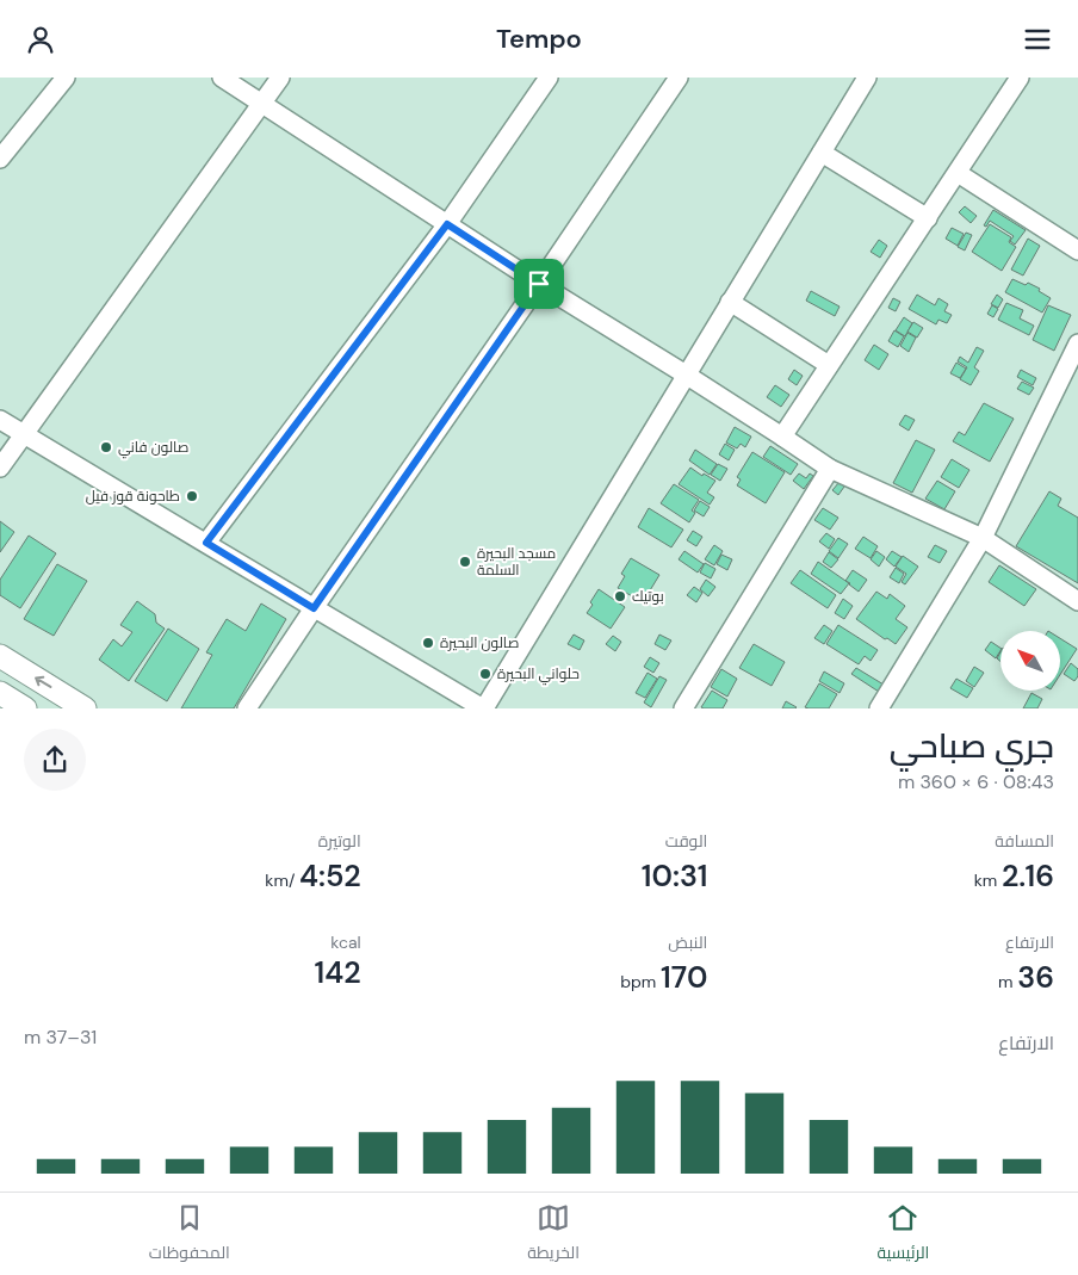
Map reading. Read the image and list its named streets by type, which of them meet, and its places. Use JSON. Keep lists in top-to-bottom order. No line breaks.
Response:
{"places":["صالون فاني","طاحونة قوز فيل","مسجد البحيرة السلمة","بوتيك","صالون البحيرة","حلواني البحيرة"],"north":"top left","page":{"header":"Tempo","heading":["جري صباحي","08:43 · 6 × 360 m"],"stats":[["المسافة","2.16 km"],["الوقت","10:31"],["الوتيرة","4:52 /km"],["الارتفاع","36 m"],["النبض","170 bpm"],["kcal","142"]],"chart":["الارتفاع","31–37 m"],"tabs":["الرئيسية","الخريطة","المحفوظات"]}}
